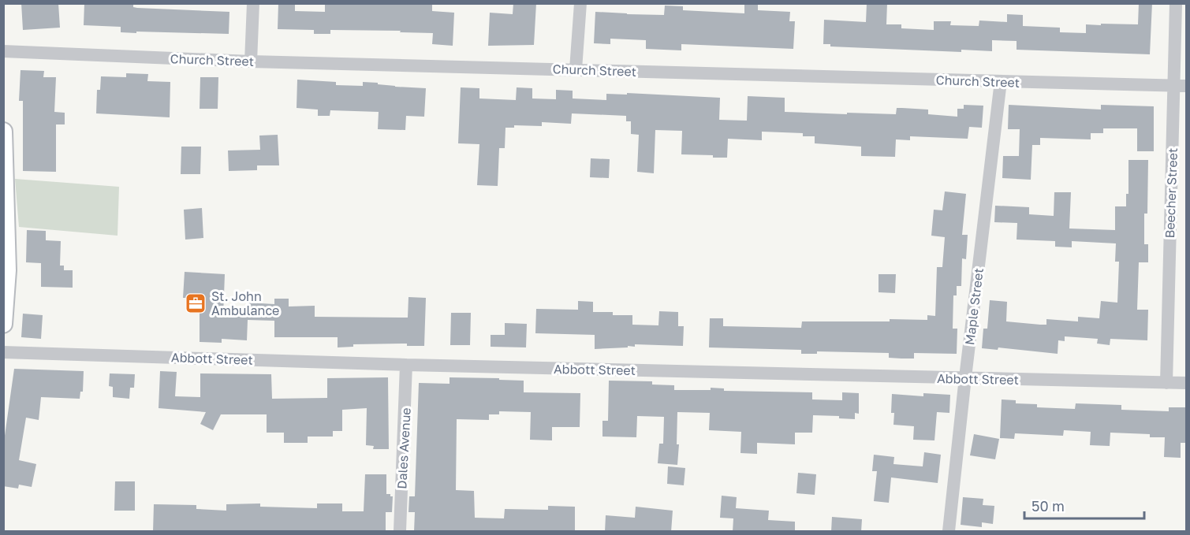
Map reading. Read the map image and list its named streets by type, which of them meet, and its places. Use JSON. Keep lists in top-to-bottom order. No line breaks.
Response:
{"streets":{"street":["Church Street","Beecher Street","Maple Street","Abbott Street","Dales Avenue"]},"crossings":[["Church Street","Beecher Street"],["Church Street","Maple Street"],["Beecher Street","Abbott Street"],["Maple Street","Abbott Street"],["Abbott Street","Dales Avenue"]],"places":{"office":["St. John Ambulance"]},"scale_bar":"50 m"}
